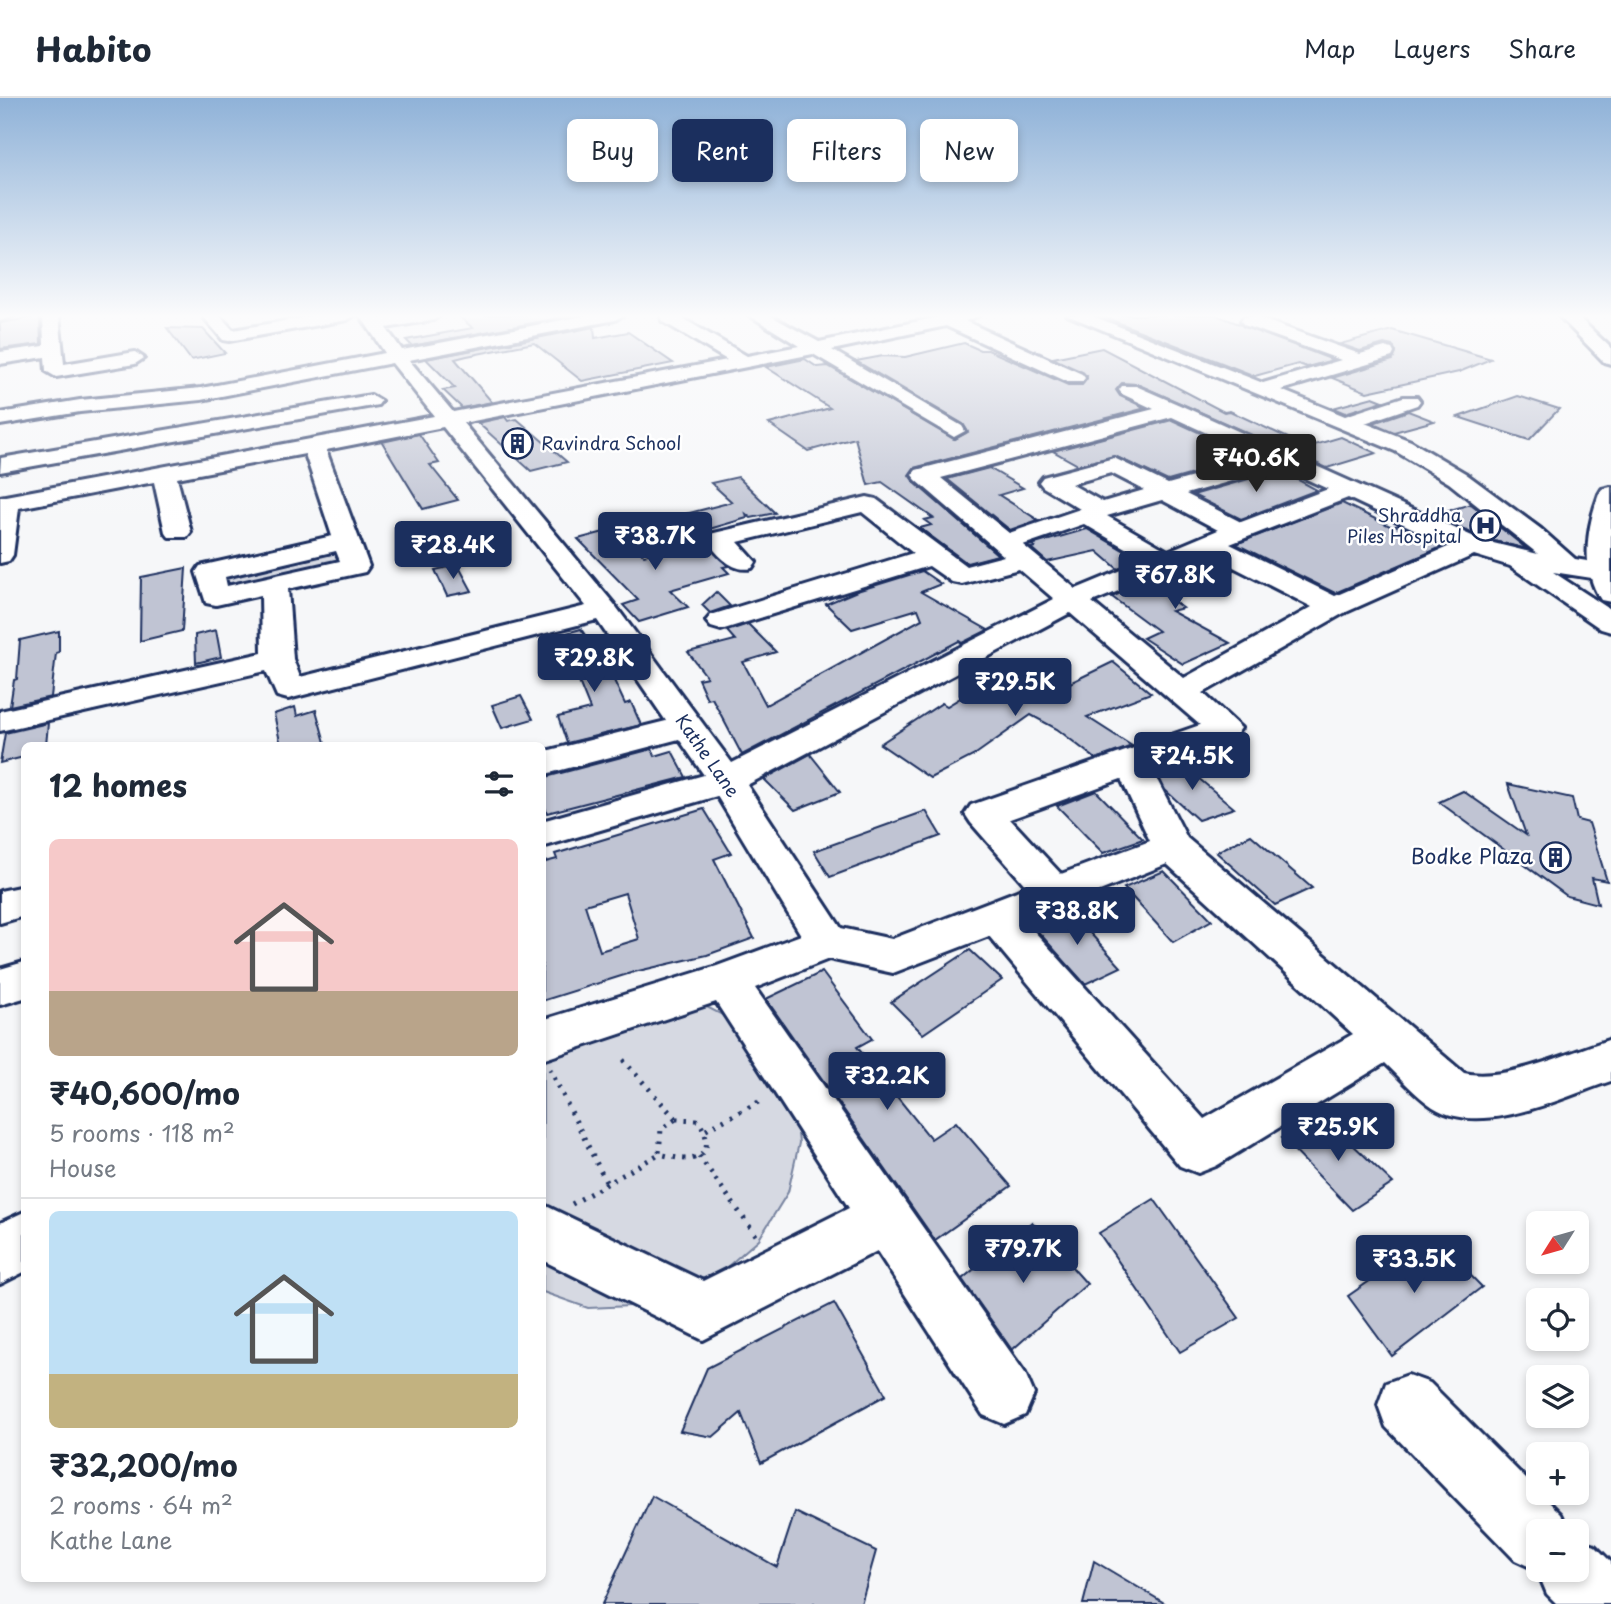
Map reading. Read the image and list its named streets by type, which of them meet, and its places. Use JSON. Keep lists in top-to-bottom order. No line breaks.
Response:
{"streets":{"main road":["Kathe Lane"]},"places":{"building":["Ravindra School","Bodke Plaza"],"hospital":["Shraddha Piles Hospital"]},"north":"bottom left","page":{"header":"Habito","nav":["Map","Layers","Share"],"chip":["Buy","Rent","Filters","New"],"price":["₹40.6K","₹38.7K","₹28.4K","₹67.8K","₹29.8K","₹29.5K","₹24.5K","₹38.8K","₹32.2K","₹25.9K","₹79.7K","₹33.5K"],"heading":"12 homes","list":[{"name":"₹40,600/mo","note":"5 rooms · 118 m² · House"},{"name":"₹32,200/mo","note":"2 rooms · 64 m² · Kathe Lane"}],"map_buttons":["+","−"]}}
